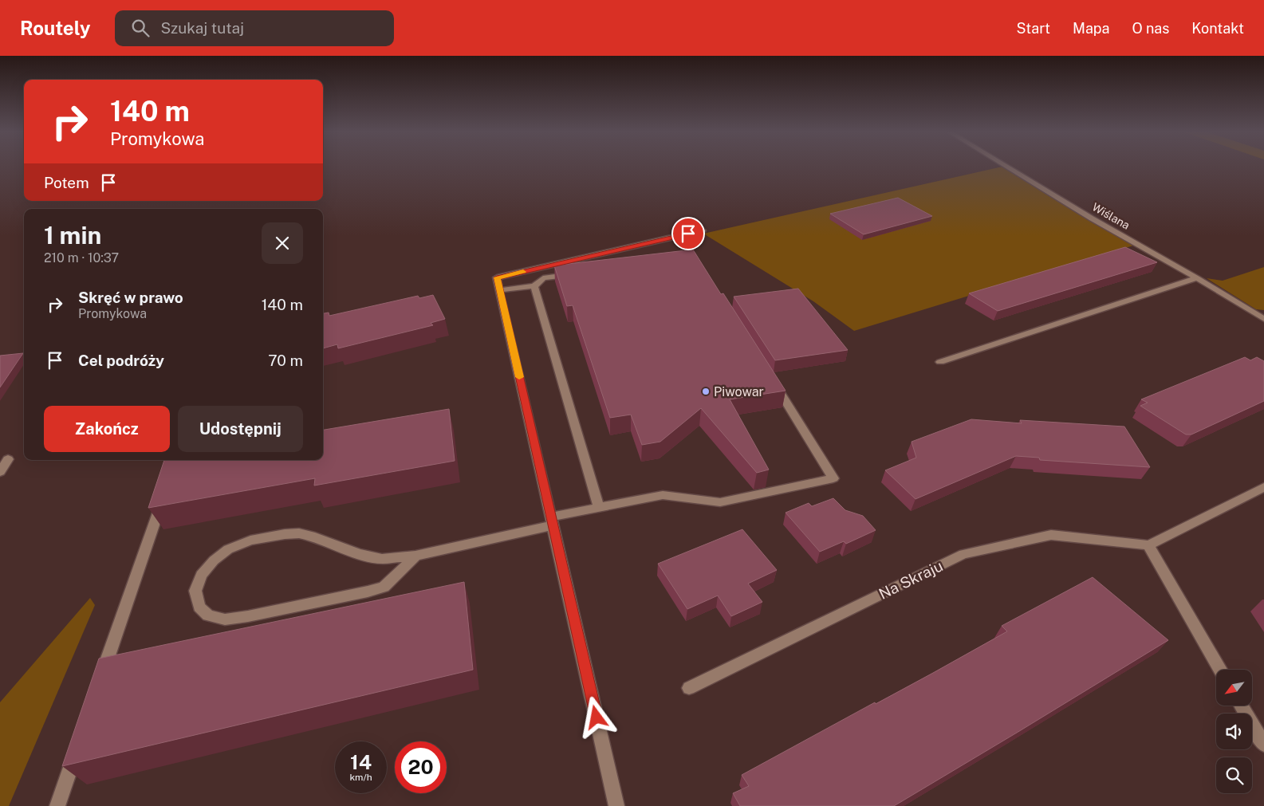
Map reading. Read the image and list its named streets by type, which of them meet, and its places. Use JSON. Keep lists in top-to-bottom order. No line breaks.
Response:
{"streets":{"street":["Wiślana","Na Skraju"]},"places":["Piwowar"],"north":"bottom left","page":{"header":"Routely","search":"Szukaj tutaj","nav":["Start","Mapa","O nas","Kontakt"],"turn":["140 m","Promykowa"],"then":"Potem","heading":["1 min","210 m · 10:37"],"list":[{"name":"Skręć w prawo","note":"Promykowa","value":"140 m"},{"name":"Cel podróży","value":"70 m"}],"buttons":["Zakończ","Udostępnij"],"speed":"14 km/h","limit":"20"}}
